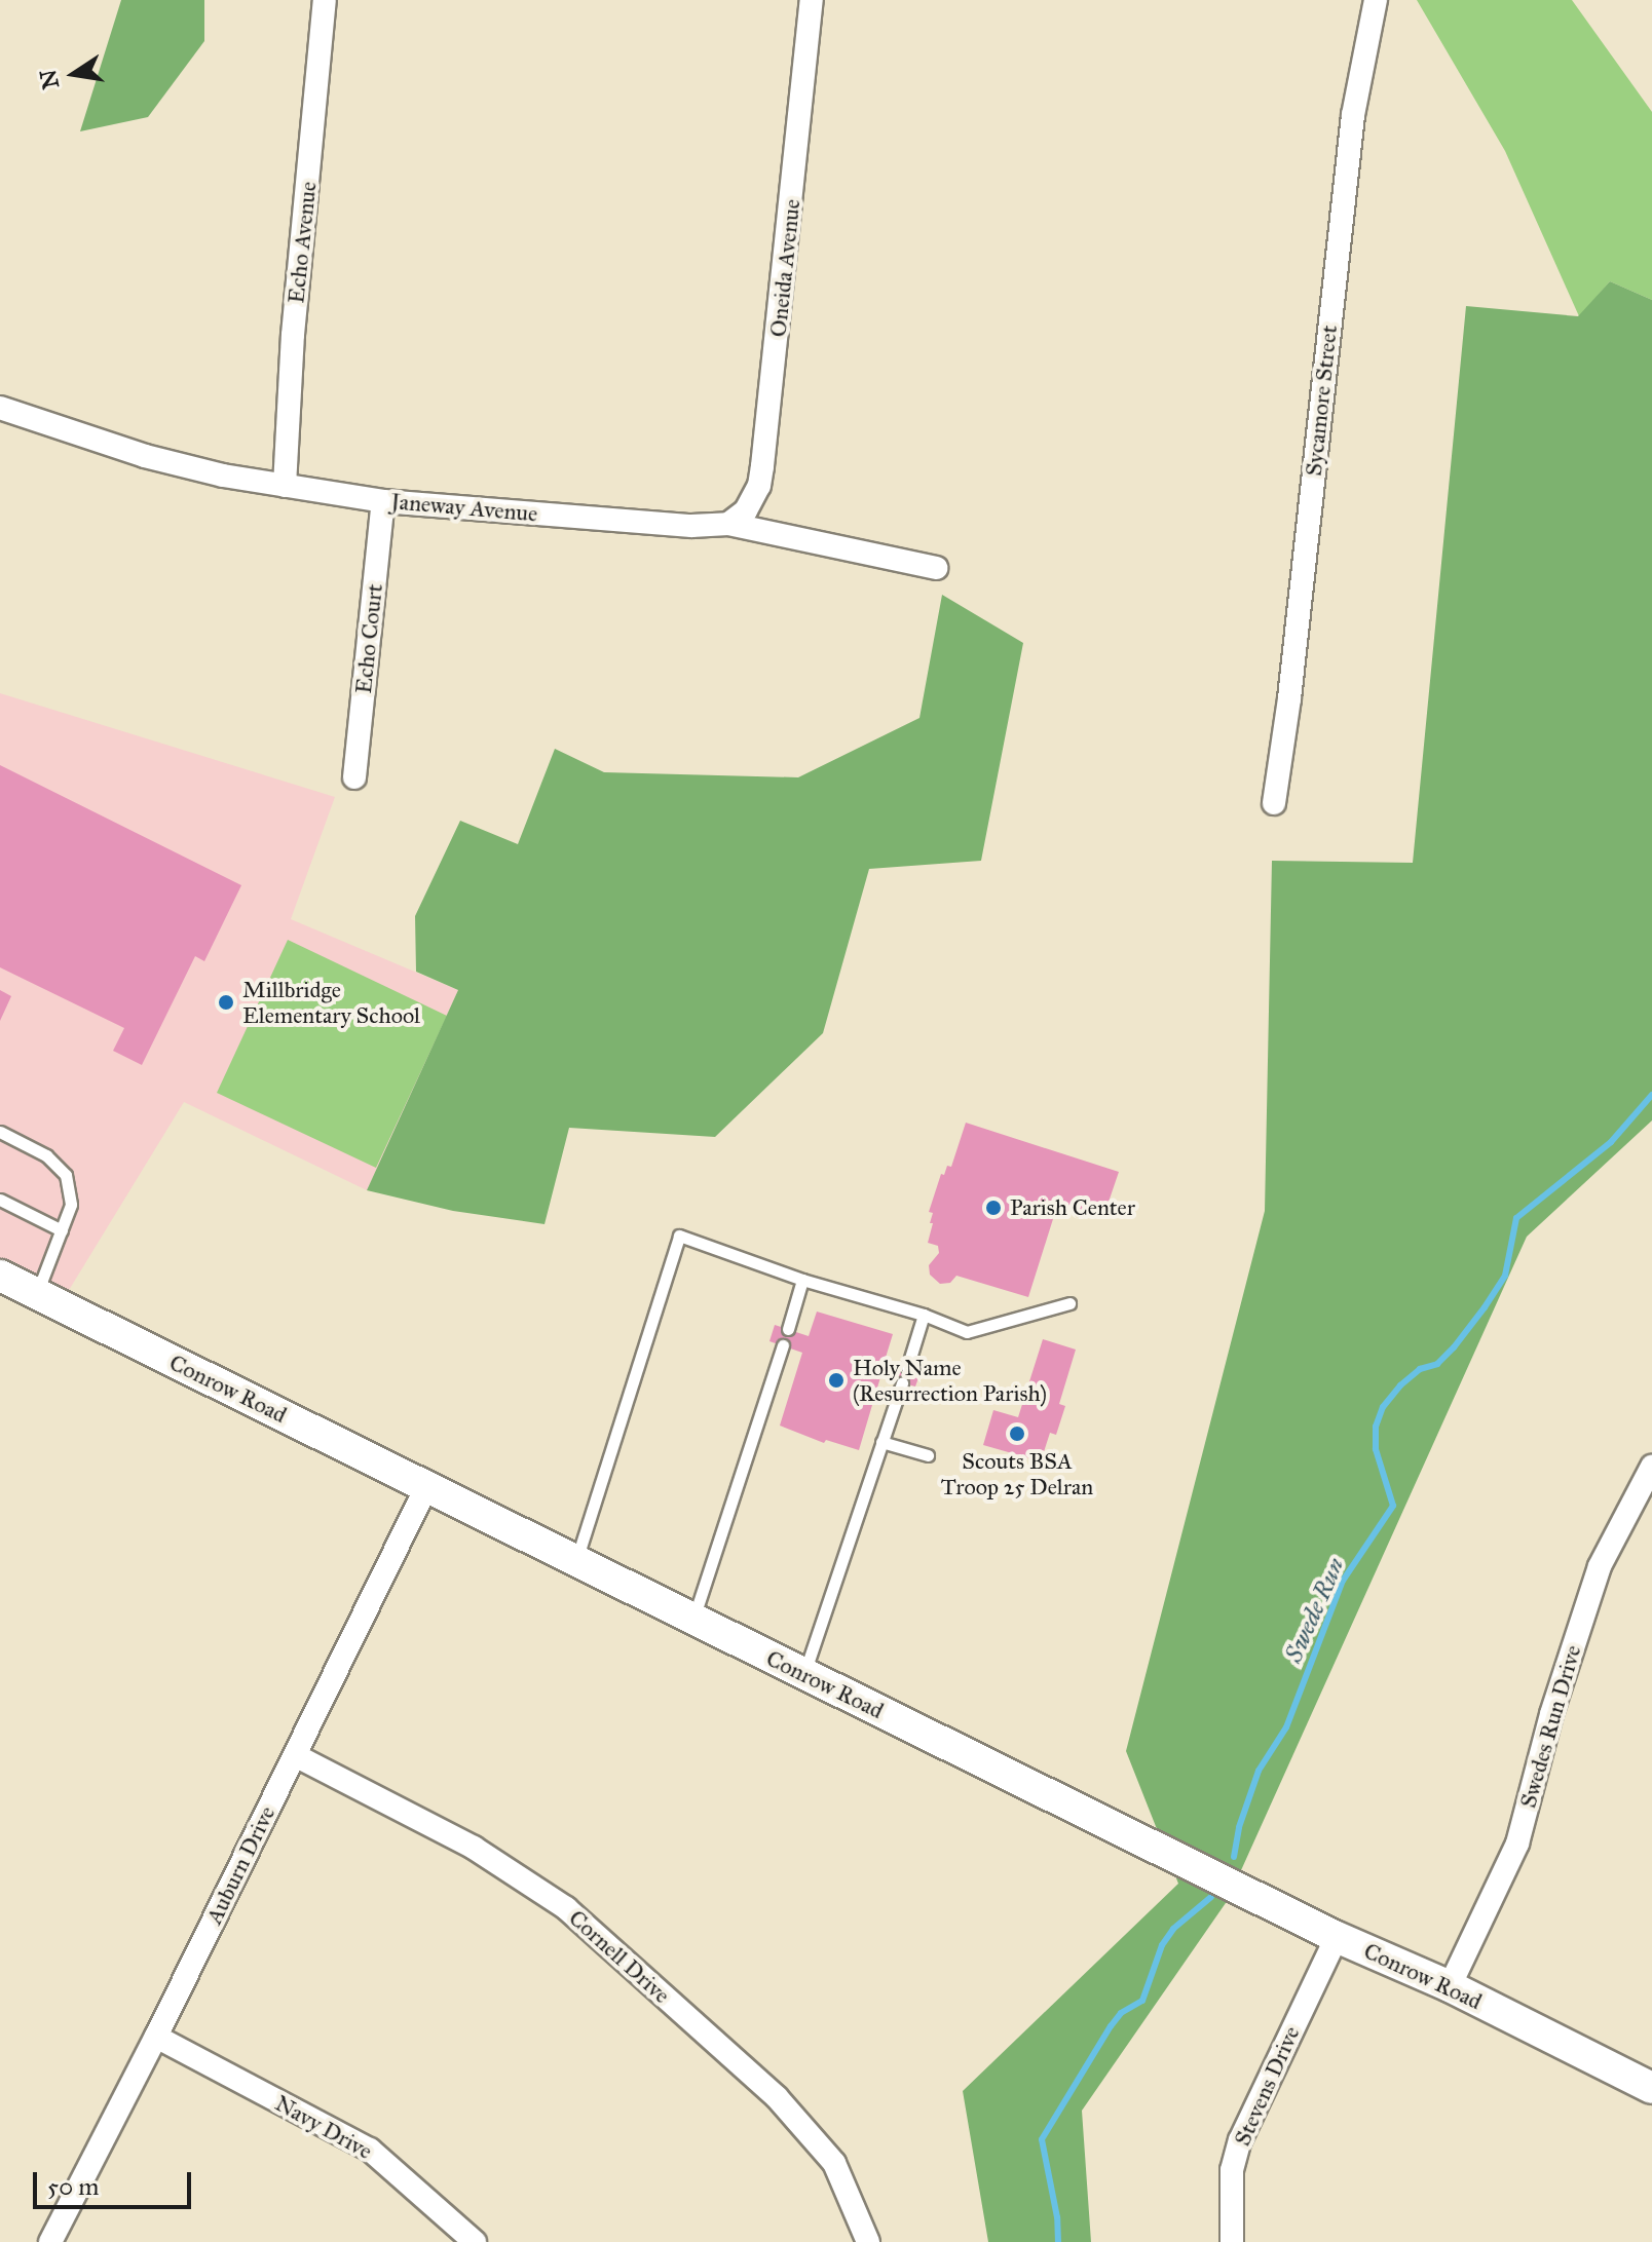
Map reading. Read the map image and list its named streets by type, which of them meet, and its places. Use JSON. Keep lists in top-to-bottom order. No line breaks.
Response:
{"streets":{"street":["Echo Avenue","Oneida Avenue","Sycamore Street","Janeway Avenue","Echo Court","Conrow Road","Swedes Run Drive","Auburn Drive","Cornell Drive","Stevens Drive","Navy Drive"]},"crossings":[["Echo Avenue","Janeway Avenue"],["Oneida Avenue","Janeway Avenue"],["Janeway Avenue","Echo Court"],["Conrow Road","Swedes Run Drive"],["Conrow Road","Auburn Drive"],["Conrow Road","Stevens Drive"],["Auburn Drive","Cornell Drive"],["Auburn Drive","Navy Drive"]],"water":["Swede Run"],"places":["Millbridge Elementary School","Parish Center","Holy Name (Resurrection Parish)","Scouts BSA Troop 25 Delran"],"scale_bar":"50 m","north":"left"}
